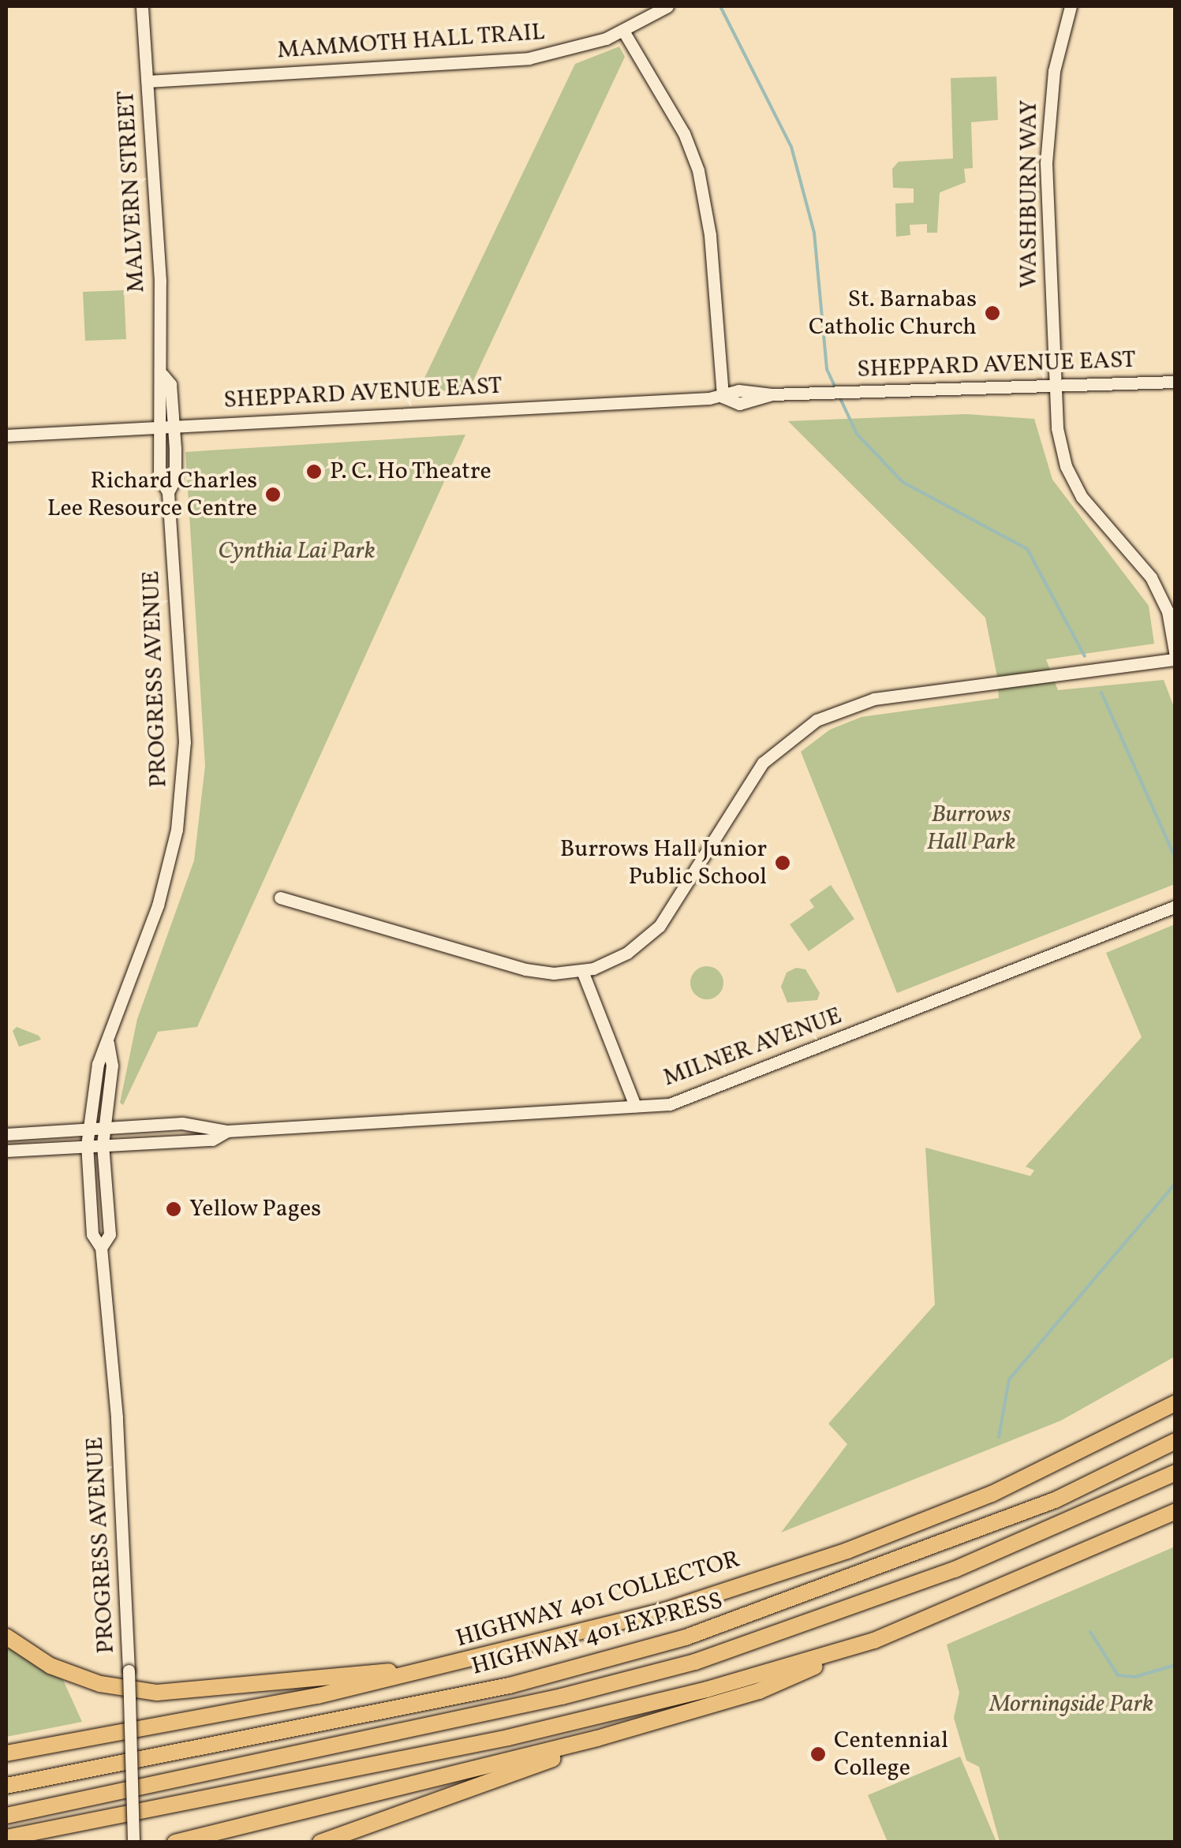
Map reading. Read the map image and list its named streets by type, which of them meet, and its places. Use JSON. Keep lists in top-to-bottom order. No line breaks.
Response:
{"streets":{"highway":["HIGHWAY 401 COLLECTOR","HIGHWAY 401 EXPRESS"],"main road":["MAMMOTH HALL TRAIL","MALVERN STREET","WASHBURN WAY","SHEPPARD AVENUE EAST","PROGRESS AVENUE","MILNER AVENUE"]},"crossings":[["MAMMOTH HALL TRAIL","MALVERN STREET"],["MALVERN STREET","SHEPPARD AVENUE EAST"],["MALVERN STREET","PROGRESS AVENUE"],["WASHBURN WAY","SHEPPARD AVENUE EAST"],["SHEPPARD AVENUE EAST","PROGRESS AVENUE"],["PROGRESS AVENUE","MILNER AVENUE"]],"parks":["Cynthia Lai Park","Burrows Hall Park","Morningside Park"],"places":["St. Barnabas Catholic Church","P. C. Ho Theatre","Richard Charles Lee Resource Centre","Burrows Hall Junior Public School","Yellow Pages","Centennial College"]}
